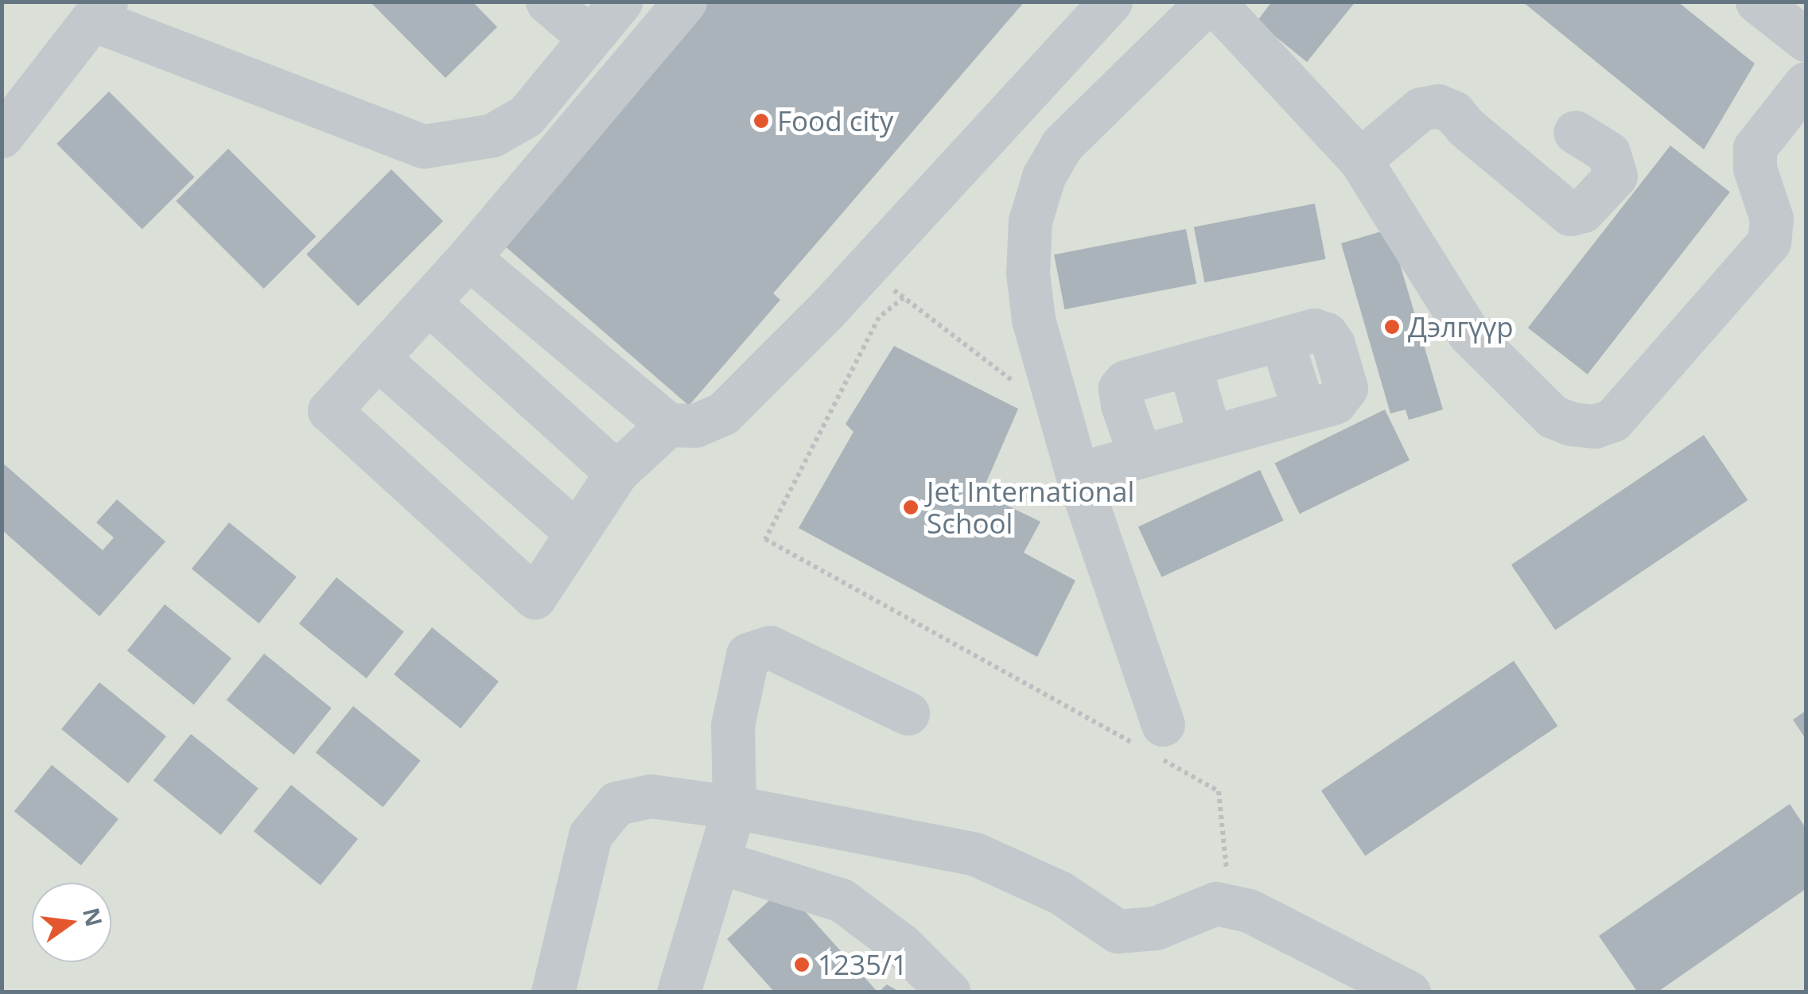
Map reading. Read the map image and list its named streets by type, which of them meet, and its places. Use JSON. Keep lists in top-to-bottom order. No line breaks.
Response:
{"places":["Food city","Дэлгүүр","Jet International School","1235/1"],"north":"right"}
